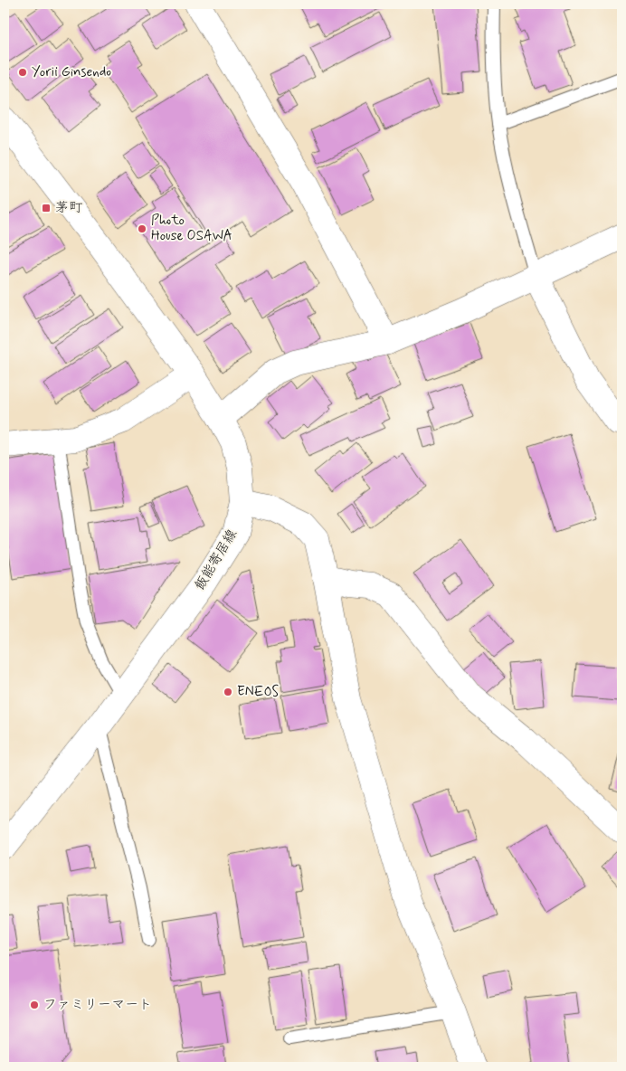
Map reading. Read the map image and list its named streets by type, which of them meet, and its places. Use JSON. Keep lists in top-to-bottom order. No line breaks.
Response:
{"streets":{"street":["飯能寄居線"]},"places":{"other":["Yorii Ginsendo","Photo House OSAWA","ENEOS","ファミリーマート"],"transit":["茅町"]}}
